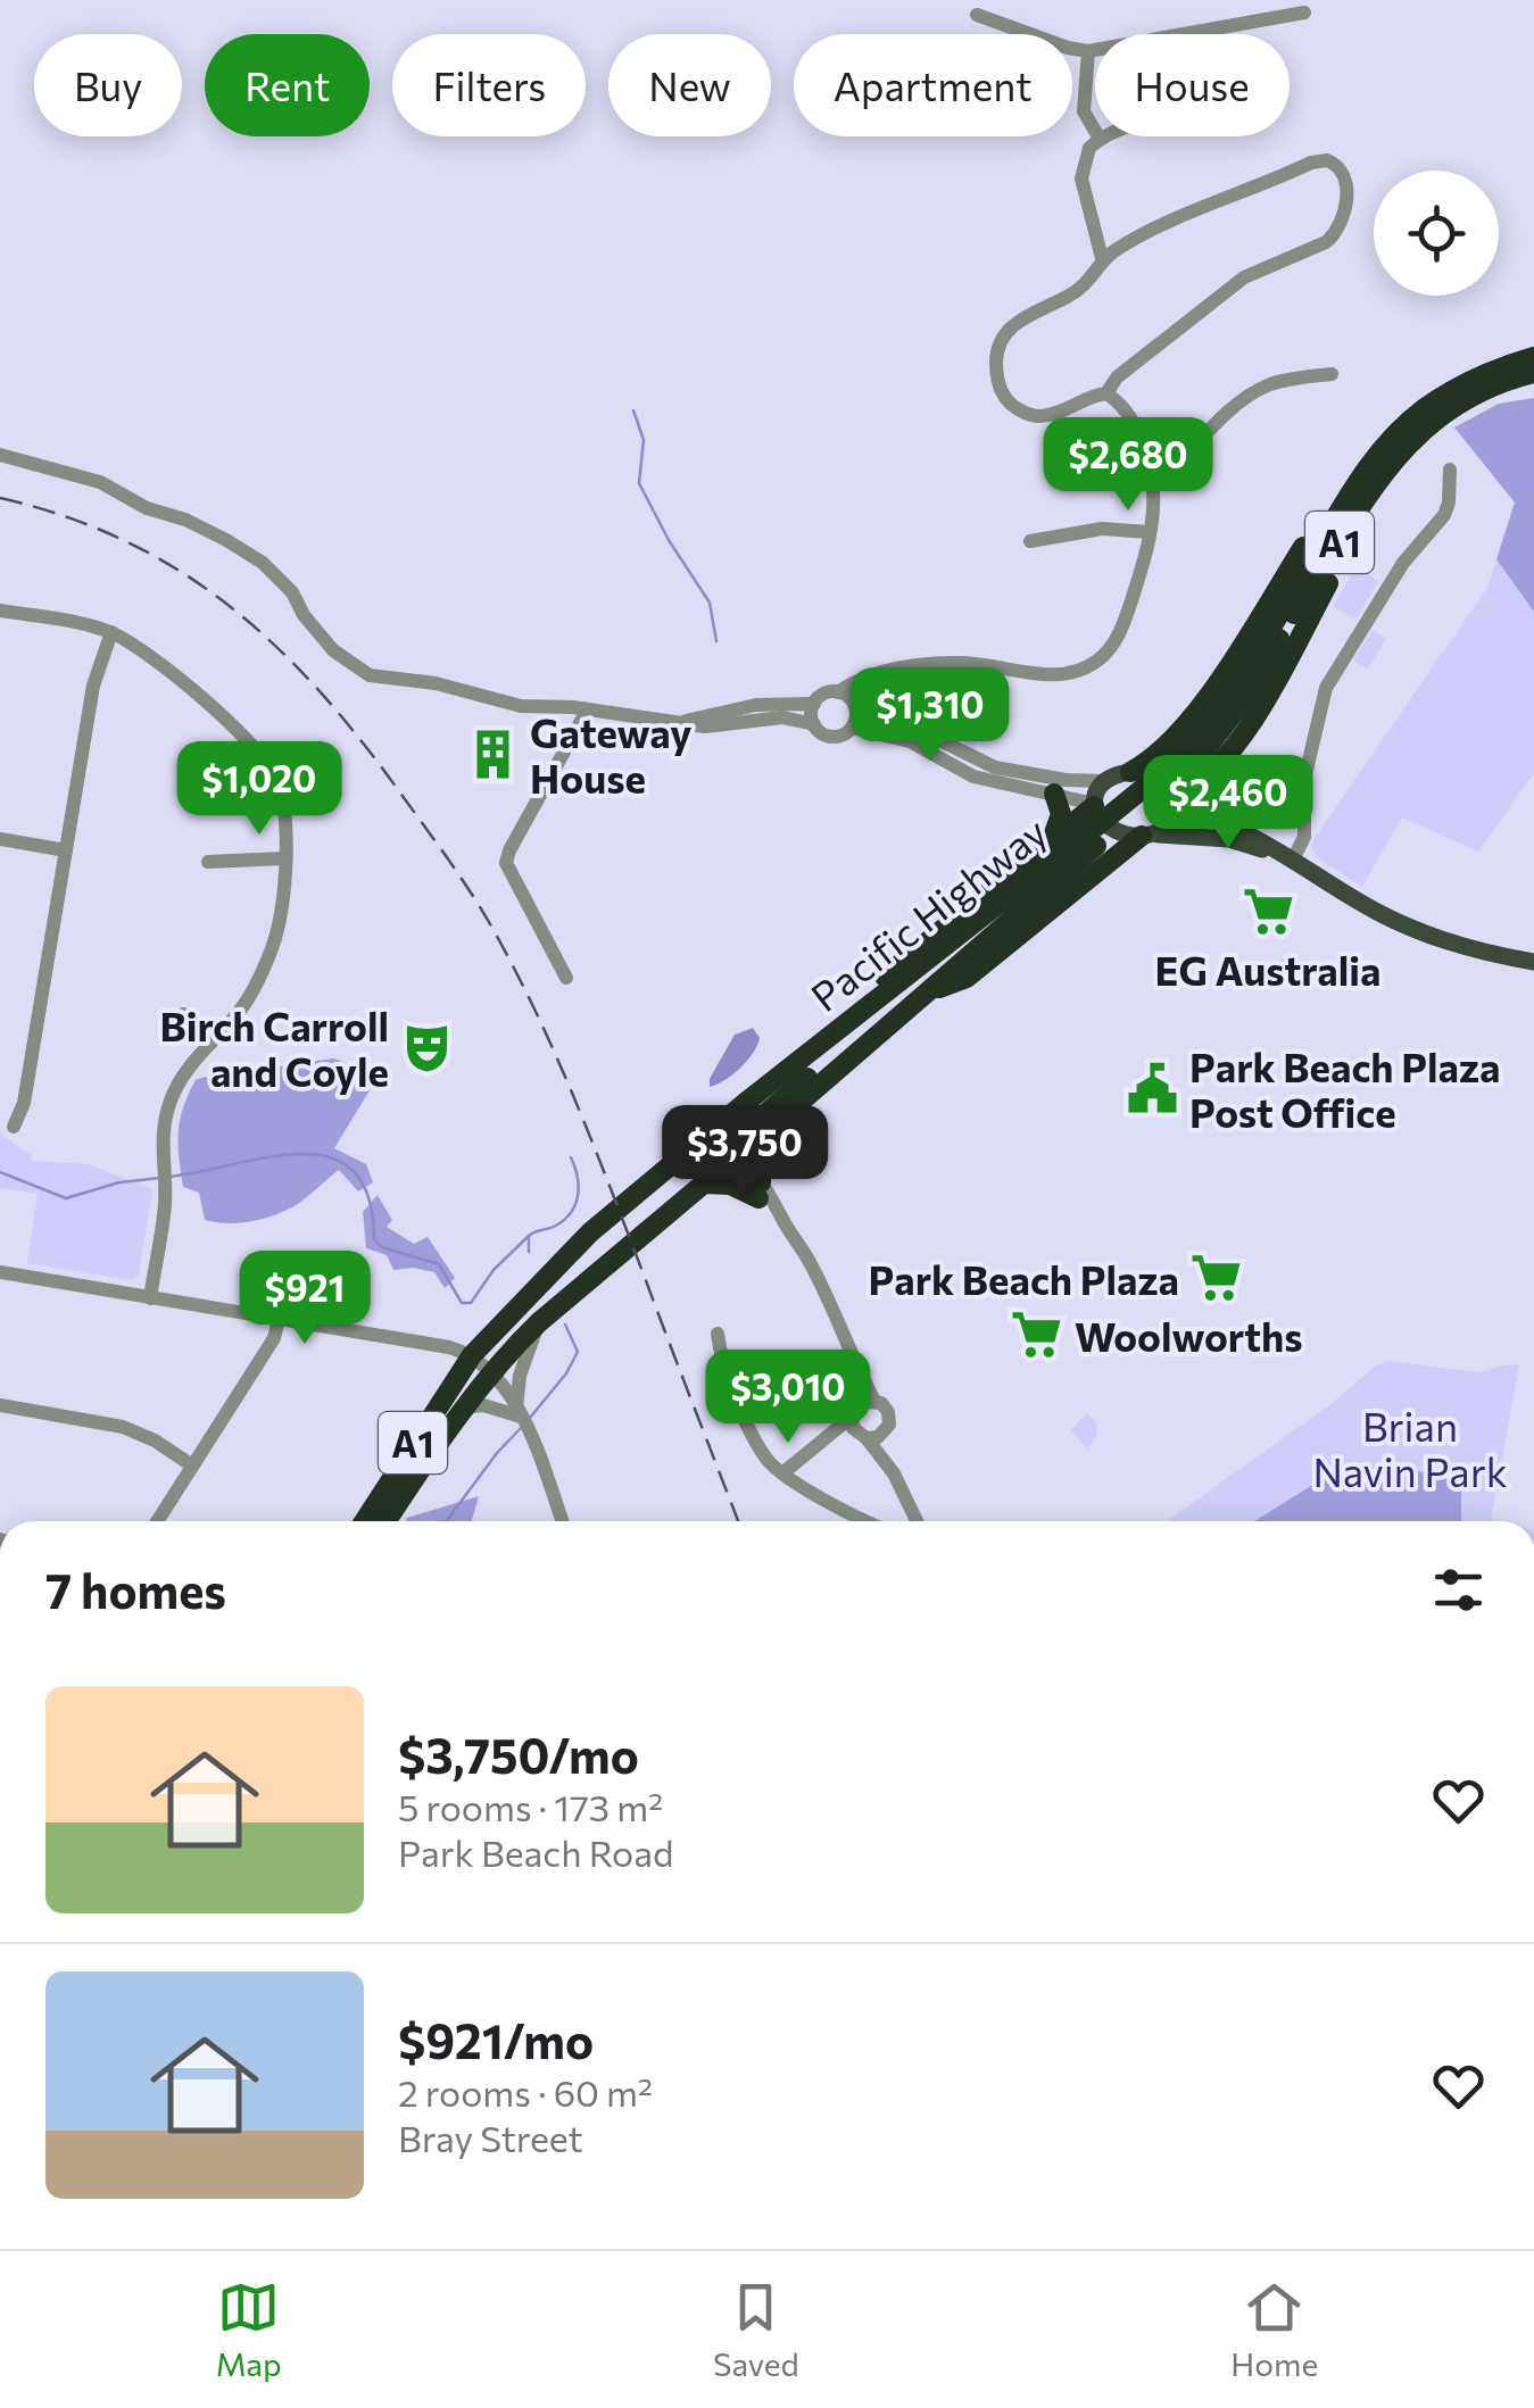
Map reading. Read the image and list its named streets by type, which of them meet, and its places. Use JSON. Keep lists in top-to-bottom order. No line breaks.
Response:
{"streets":{"highway":["A1","Pacific Highway"]},"parks":["Brian Navin Park"],"places":{"building":["Gateway House"],"supermarket":["EG Australia","Park Beach Plaza","Woolworths"],"theatre":["Birch Carroll and Coyle"],"public building":["Park Beach Plaza Post Office"]},"page":{"chip":["Buy","Rent","Filters","New","Apartment","House"],"price":["$2,680","$1,310","$1,020","$2,460","$3,750","$921","$3,010"],"heading":"7 homes","list":[{"name":"$3,750/mo","note":"5 rooms · 173 m² · Park Beach Road"},{"name":"$921/mo","note":"2 rooms · 60 m² · Bray Street"}],"tabs":["Map","Saved","Home"]}}
